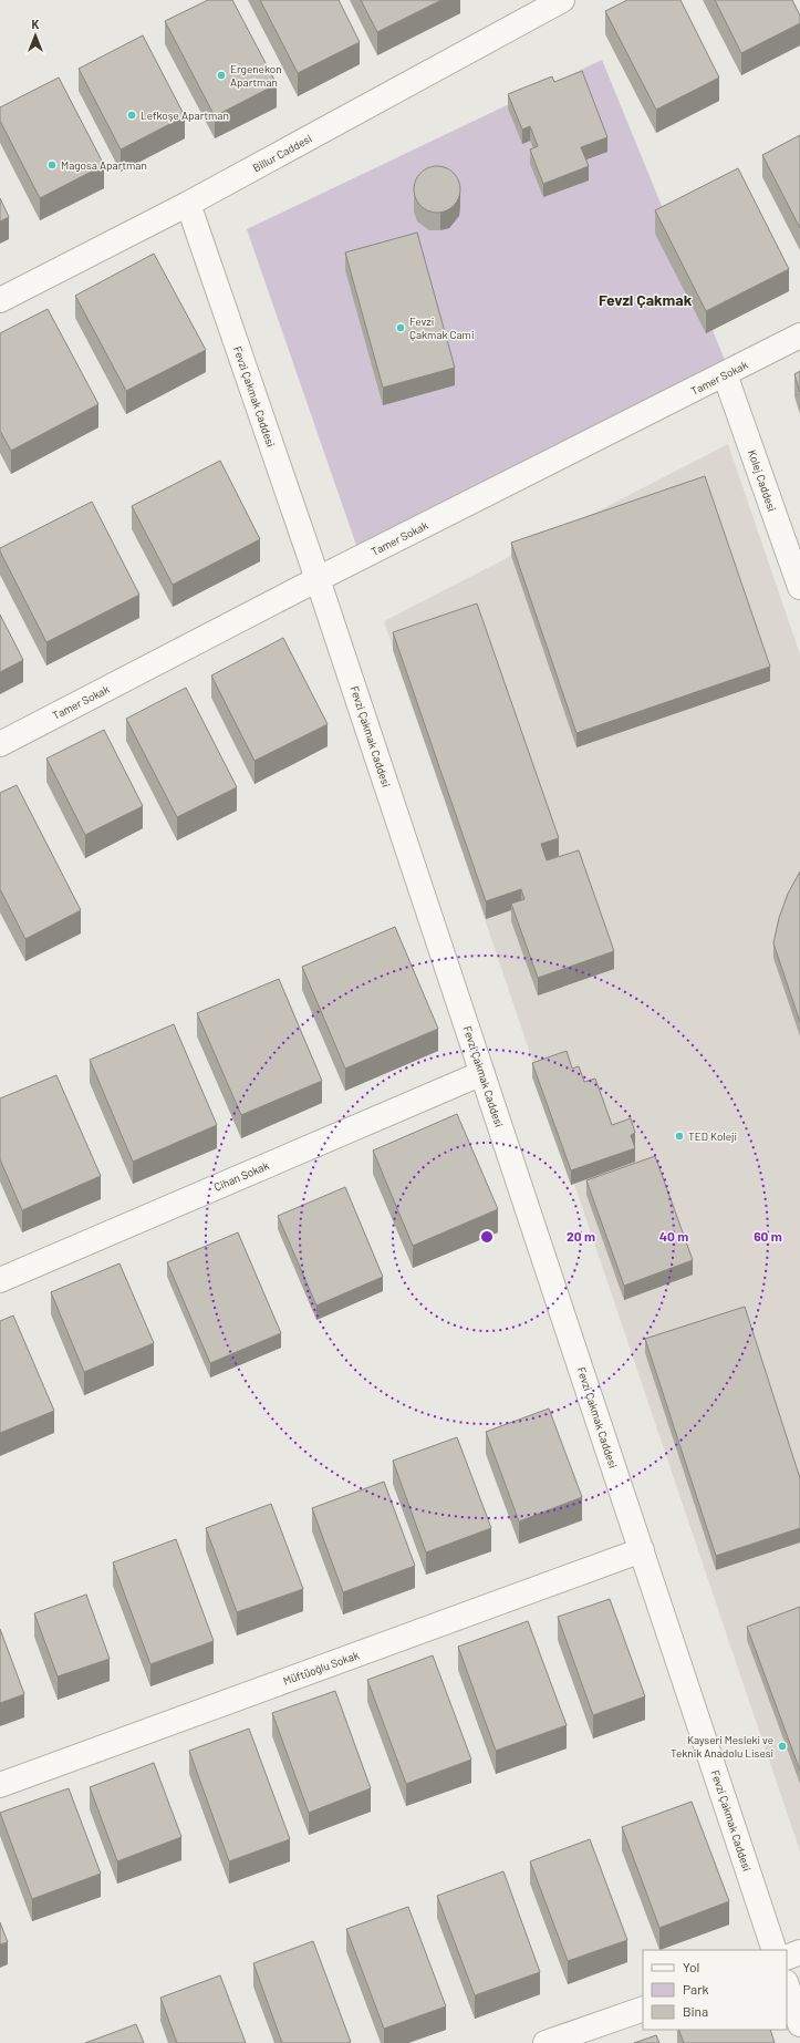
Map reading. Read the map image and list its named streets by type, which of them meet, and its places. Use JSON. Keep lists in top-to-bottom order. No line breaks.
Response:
{"streets":{"street":["Billur Caddesi","Tamer Sokak","Fevzi Çakmak Caddesi","Kolej Caddesi","Cihan Sokak","Müftüoğlu Sokak"]},"crossings":[["Billur Caddesi","Fevzi Çakmak Caddesi"],["Tamer Sokak","Fevzi Çakmak Caddesi"],["Tamer Sokak","Kolej Caddesi"],["Fevzi Çakmak Caddesi","Cihan Sokak"],["Fevzi Çakmak Caddesi","Müftüoğlu Sokak"]],"districts":["Fevzi Çakmak"],"places":["Ergenekon Apartman","Lefkoşe Apartman","Magosa Apartman","Fevzi Çakmak Cami","TED Koleji","Kayseri Mesleki ve Teknik Anadolu Lisesi"],"legend":["Yol","Park","Bina"],"north":"top","rings":["20 m","40 m","60 m"]}
